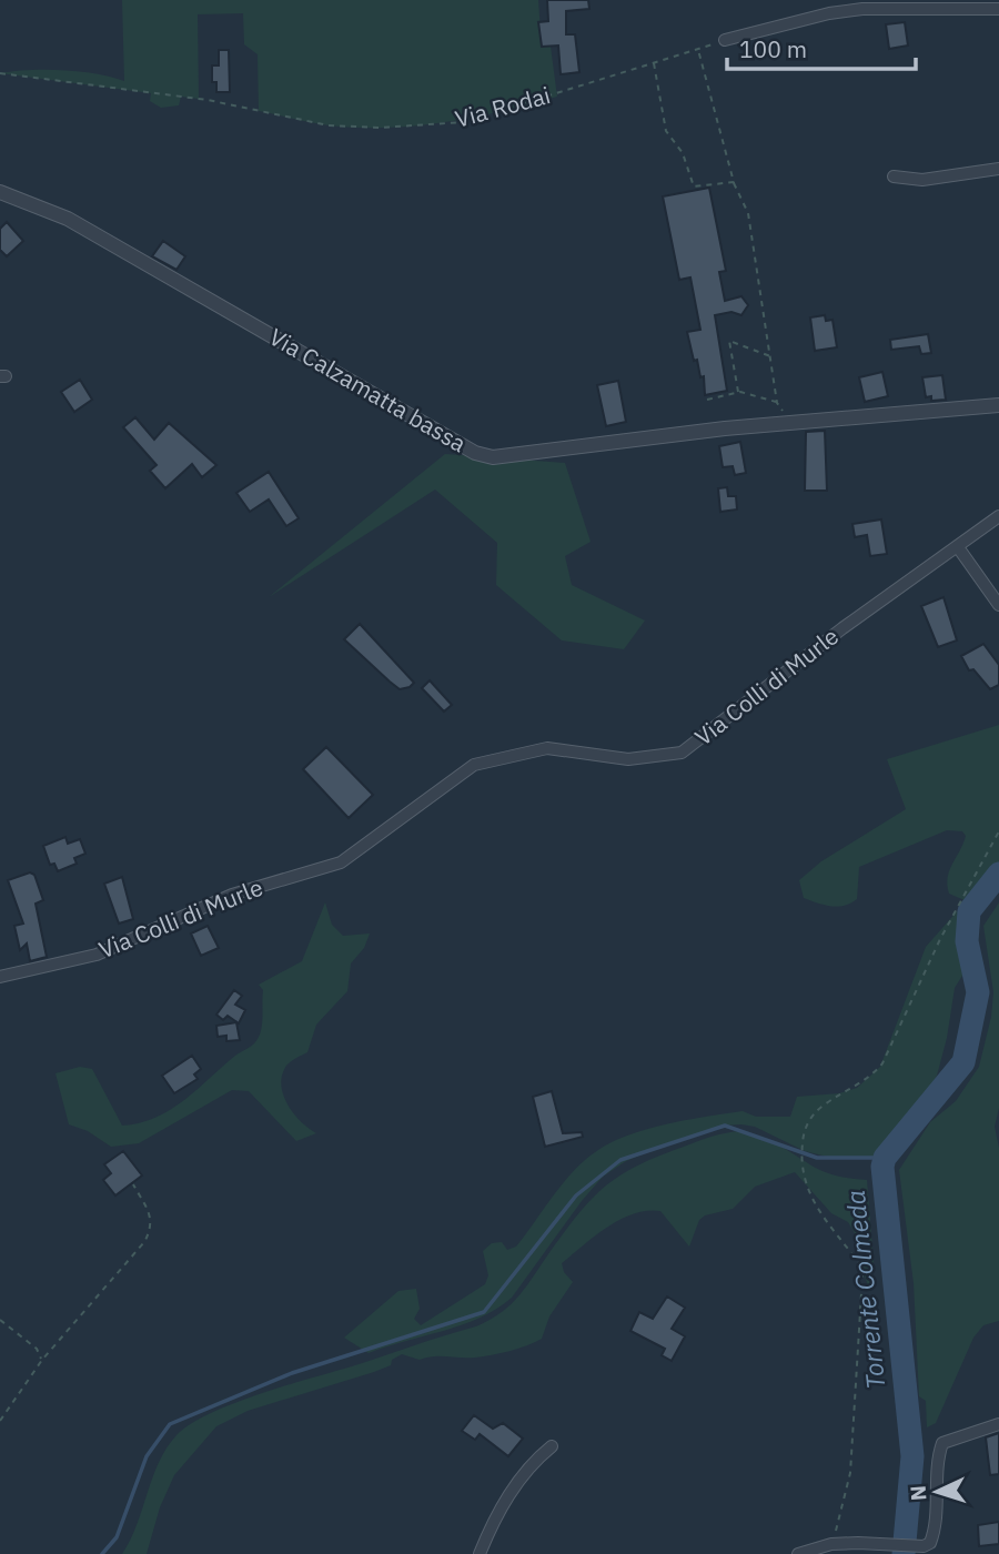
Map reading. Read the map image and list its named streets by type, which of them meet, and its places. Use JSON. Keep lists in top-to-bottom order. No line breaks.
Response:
{"streets":{"street":["Via Calzamatta bassa","Via Colli di Murle"],"path":["Via Rodai"]},"water":["Torrente Colmeda"],"scale_bar":"100 m","north":"left"}
